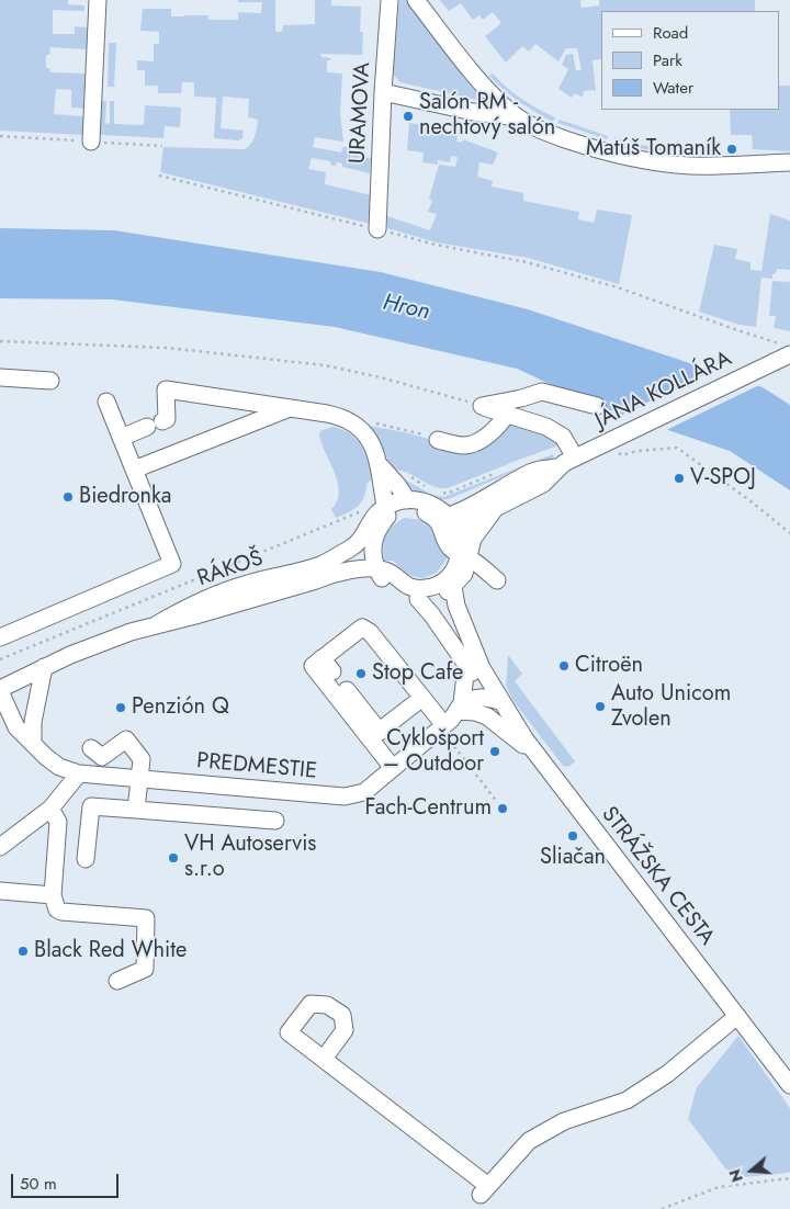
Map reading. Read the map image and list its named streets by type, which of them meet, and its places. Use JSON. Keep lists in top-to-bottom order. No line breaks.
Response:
{"streets":{"street":["URAMOVA","JÁNA KOLLÁRA","RÁKOŠ","PREDMESTIE","STRÁŽSKA CESTA"]},"crossings":[["RÁKOŠ","PREDMESTIE"]],"water":["Hron"],"places":["Salón RM - nechtový salón","Matúš Tomaník","V-SPOJ","Biedronka","Citroën","Stop Cafe","Auto Unicom Zvolen","Penzión Q","Cyklošport – Outdoor","Fach-Centrum","Sliačan","VH Autoservis s.r.o","Black Red White"],"legend":["Road","Park","Water"],"scale_bar":"50 m","north":"left"}
